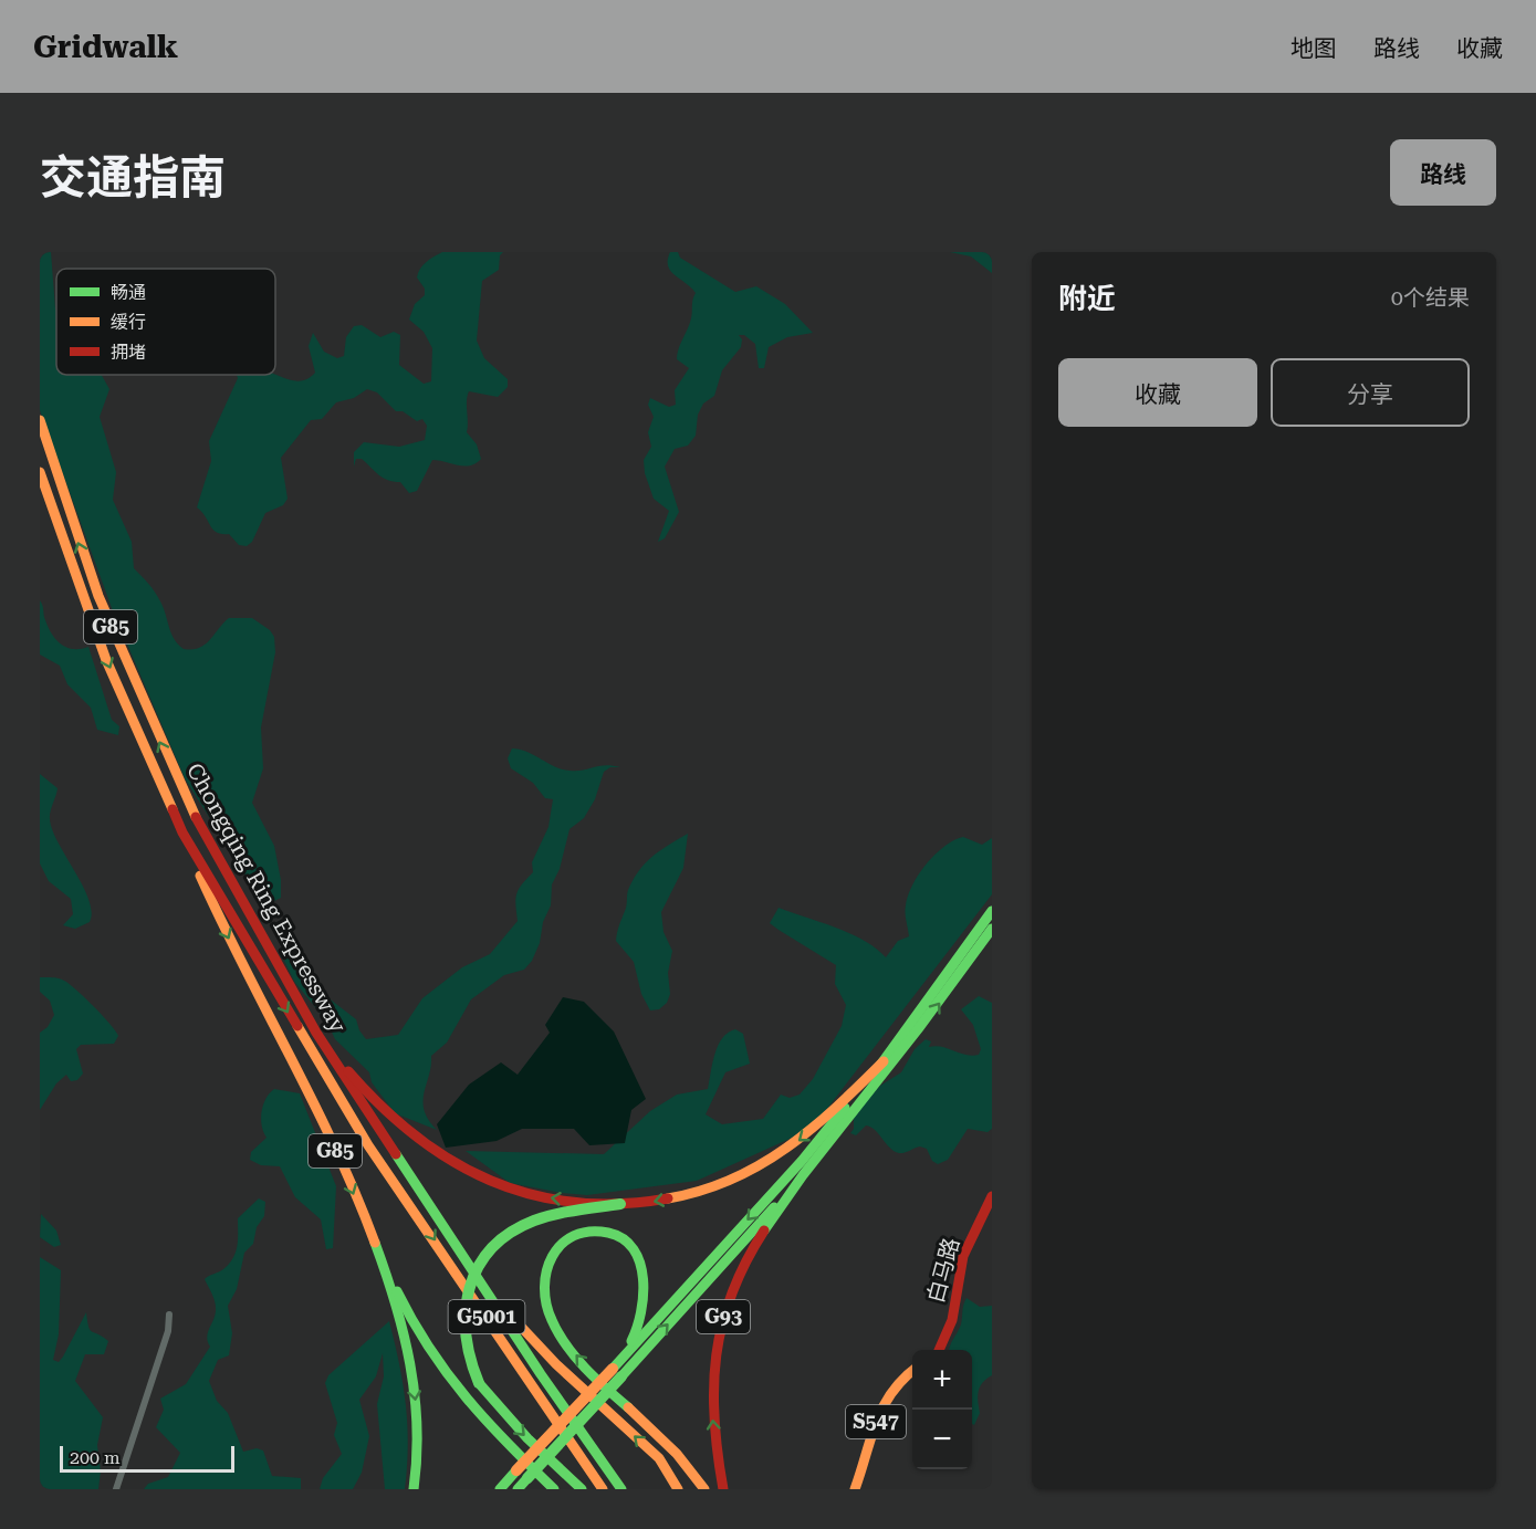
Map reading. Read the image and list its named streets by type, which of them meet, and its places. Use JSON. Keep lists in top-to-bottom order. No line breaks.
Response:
{"streets":{"main road":["G85","Chongqing Ring Expressway","白马路","G5001","G93","S547"]},"crossings":[["G85","Chongqing Ring Expressway"]],"legend":["畅通","缓行","拥堵"],"scale_bar":"200 m","page":{"header":"Gridwalk","nav":["地图","路线","收藏"],"title":"交通指南","buttons":["路线",["收藏","分享"]],"heading":["附近","0个结果"],"map_buttons":["+","−"],"scale":"200 m"}}
